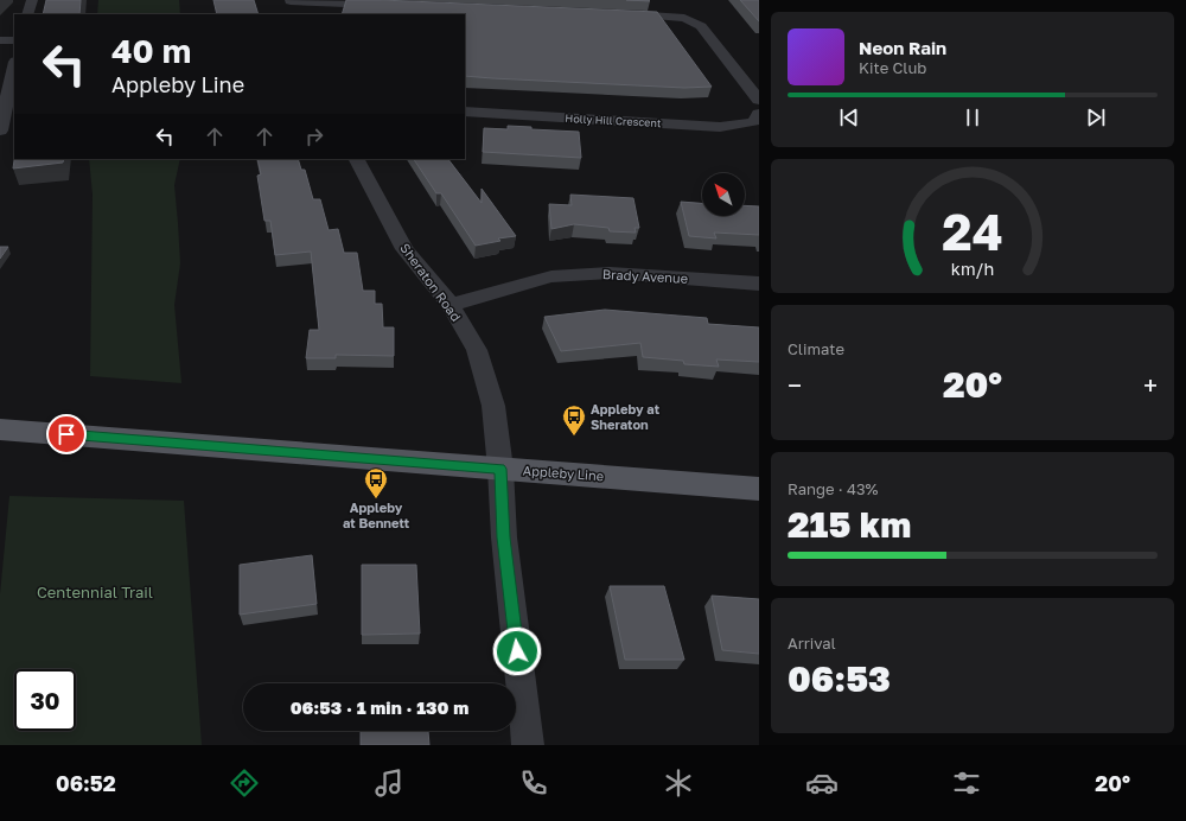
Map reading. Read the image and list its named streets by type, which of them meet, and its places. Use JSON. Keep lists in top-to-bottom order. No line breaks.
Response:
{"streets":{"main road":["Appleby Line"],"street":["Holly Hill Crescent","Brady Avenue","Sheraton Road"]},"crossings":[["Brady Avenue","Sheraton Road"],["Sheraton Road","Appleby Line"]],"parks":["Centennial Trail"],"places":{"bus stop":["Appleby at Sheraton","Appleby at Bennett"]},"north":"top left","page":{"turn":["40 m","Appleby Line"],"song":["Neon Rain","Kite Club"],"tile":["Climate",["Range · 43%","215 km"],["Arrival","06:53"]],"heat":["−","20°","+"],"limit":"30","trip":"06:53 · 1 min · 130 m","tabs":["06:52","20°"],"gauge":["24","km/h"]}}
